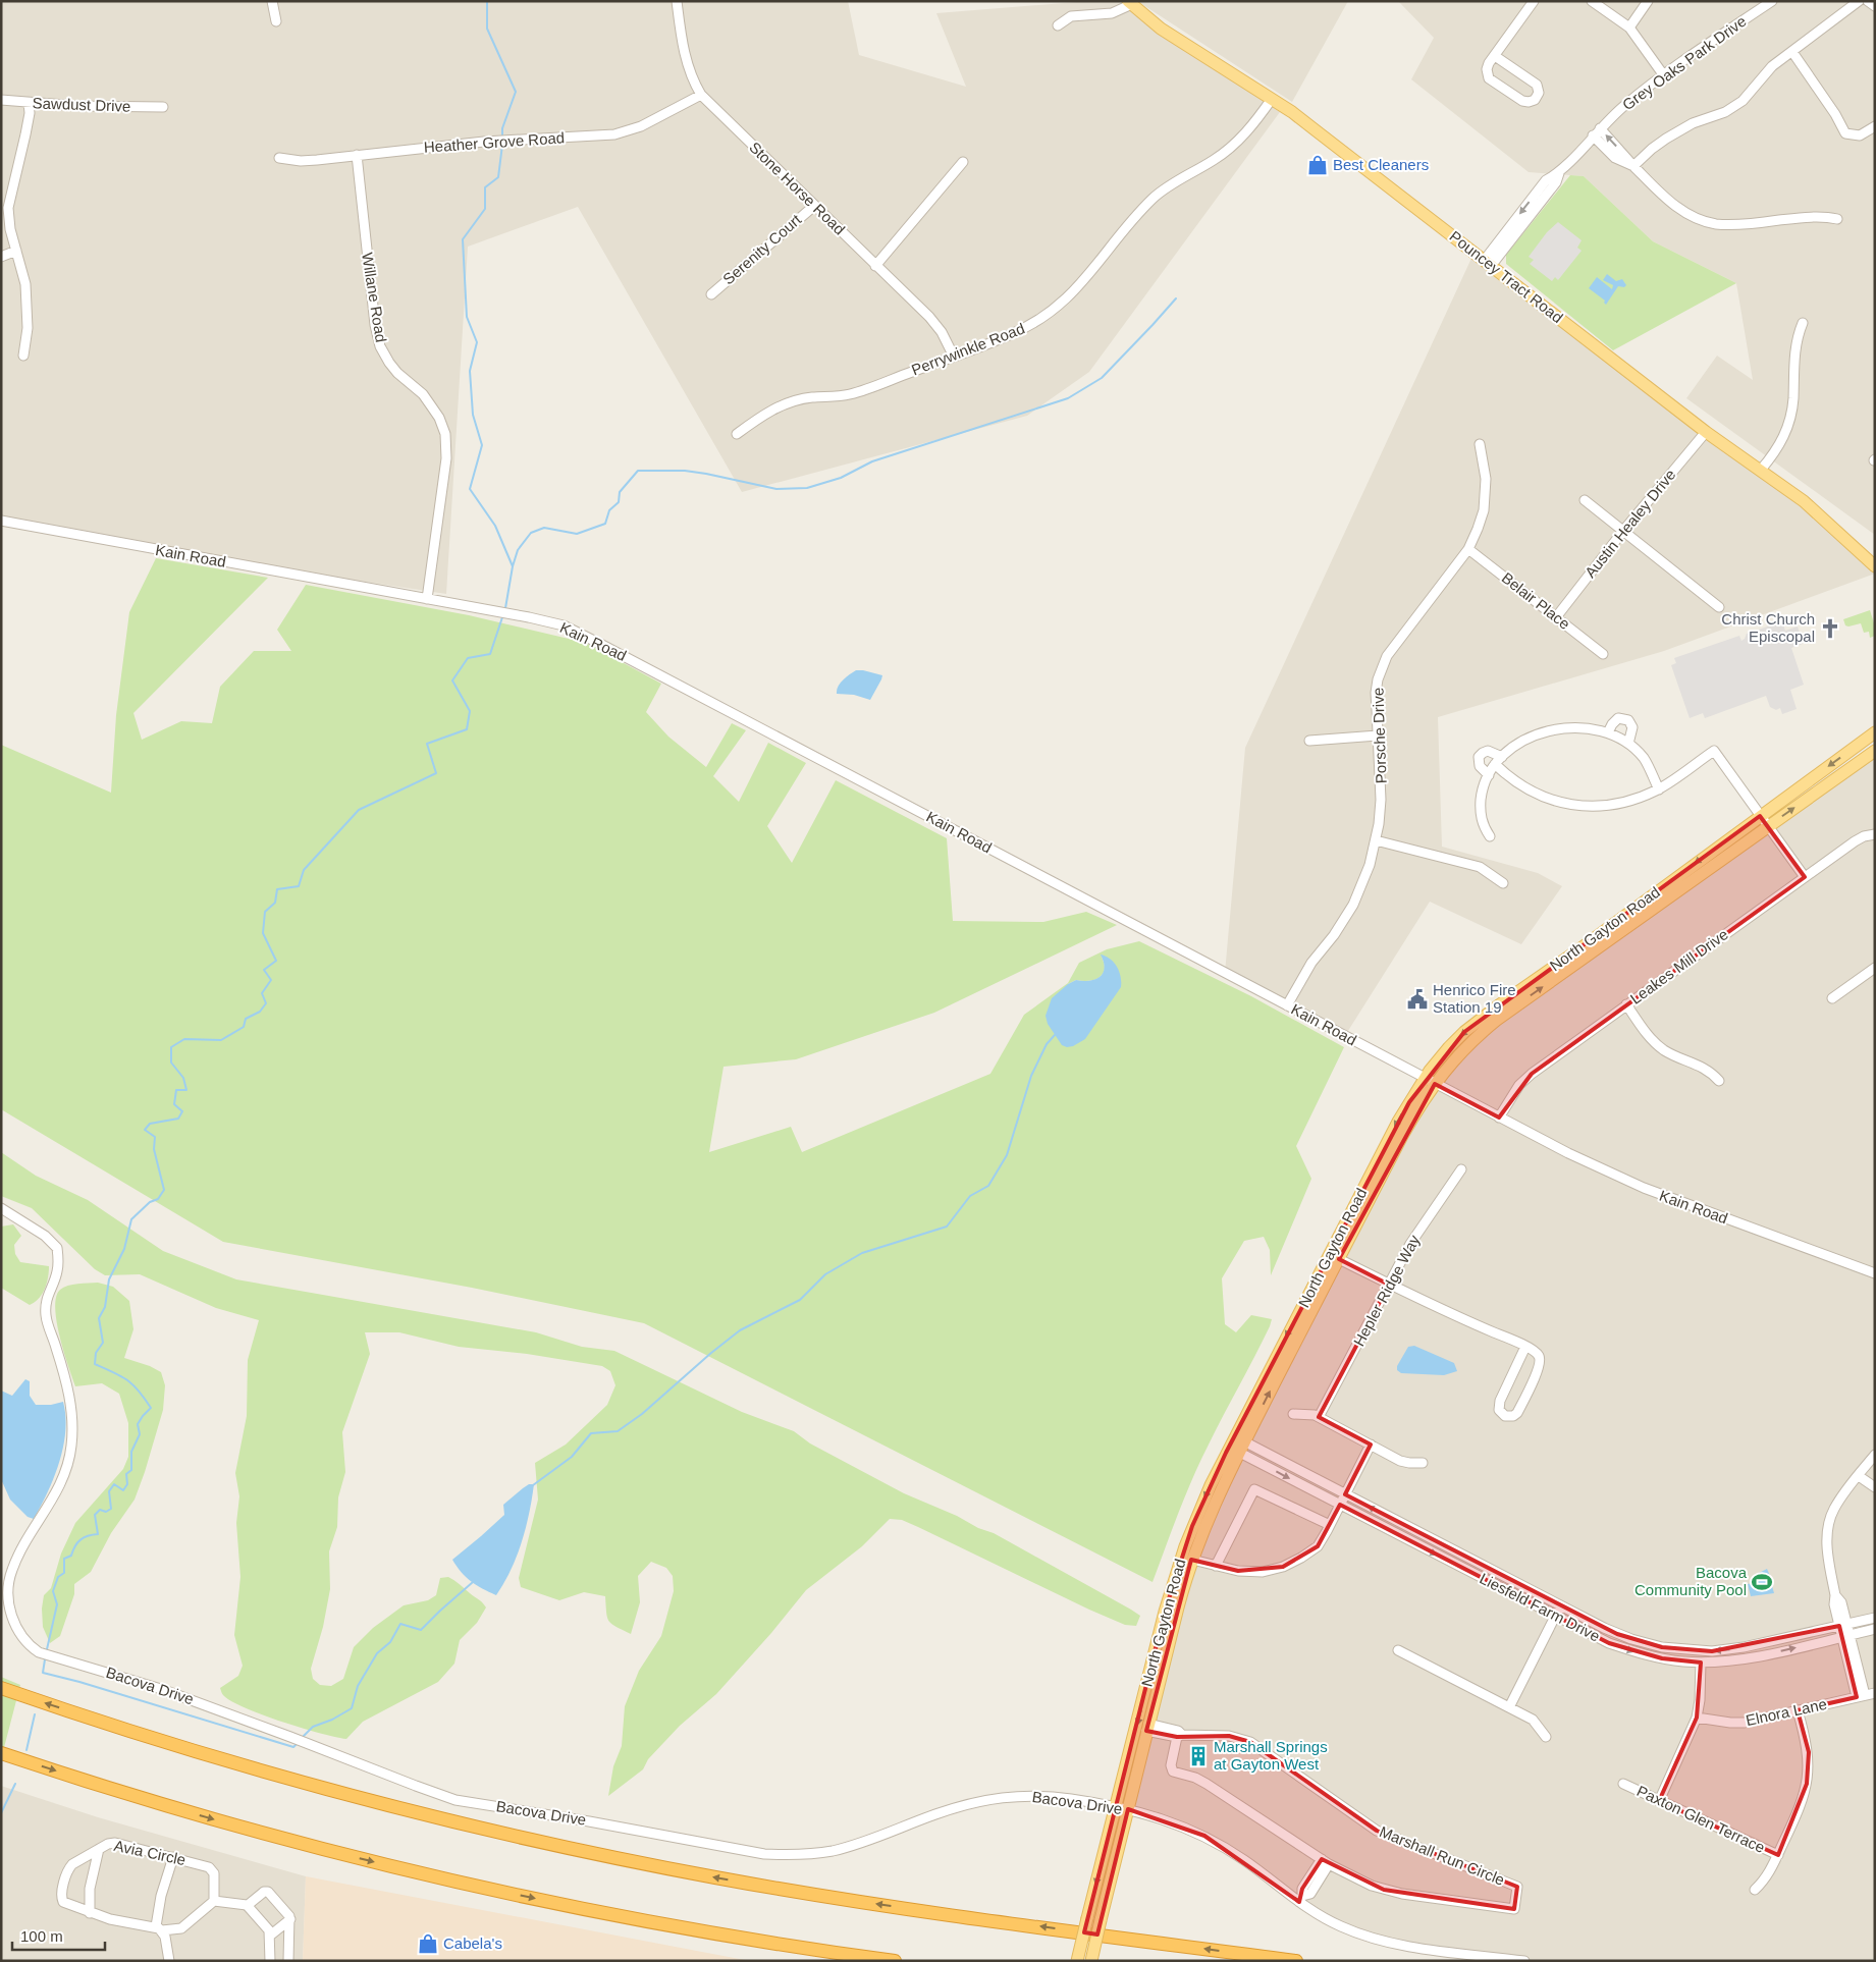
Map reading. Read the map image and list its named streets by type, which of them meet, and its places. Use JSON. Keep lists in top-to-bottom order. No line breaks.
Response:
{"streets":{"main road":["Pouncey Tract Road","North Gayton Road"],"street":["Grey Oaks Park Drive","Sawdust Drive","Heather Grove Road","Stone Horse Road","Serenity Court","Willane Road","Perrywinkle Road","Austin Healey Drive","Kain Road","Belair Place","Porsche Drive","Leakes Mill Drive","Hepler Ridge Way","Liesfeld Farm Drive","Bacova Drive","Elnora Lane","Paxton Glen Terrace","Avia Circle","Marshall Run Circle"]},"crossings":[["Grey Oaks Park Drive","Pouncey Tract Road"],["Heather Grove Road","Stone Horse Road"],["Heather Grove Road","Willane Road"],["Stone Horse Road","Serenity Court"],["Stone Horse Road","Perrywinkle Road"],["Pouncey Tract Road","Perrywinkle Road"],["Pouncey Tract Road","Austin Healey Drive"],["Willane Road","Kain Road"],["Austin Healey Drive","Belair Place"],["Kain Road","Porsche Drive"],["Kain Road","North Gayton Road"],["Kain Road","Leakes Mill Drive"],["Belair Place","Porsche Drive"],["North Gayton Road","Liesfeld Farm Drive"],["North Gayton Road","Bacova Drive"]],"places":{"shop":["Best Cleaners","Cabela's"],"church":["Christ Church Episcopal"],"public building":["Henrico Fire Station 19"],"sports":["Bacova Community Pool"],"building":["Marshall Springs at Gayton West"]},"scale_bar":"100 m"}
